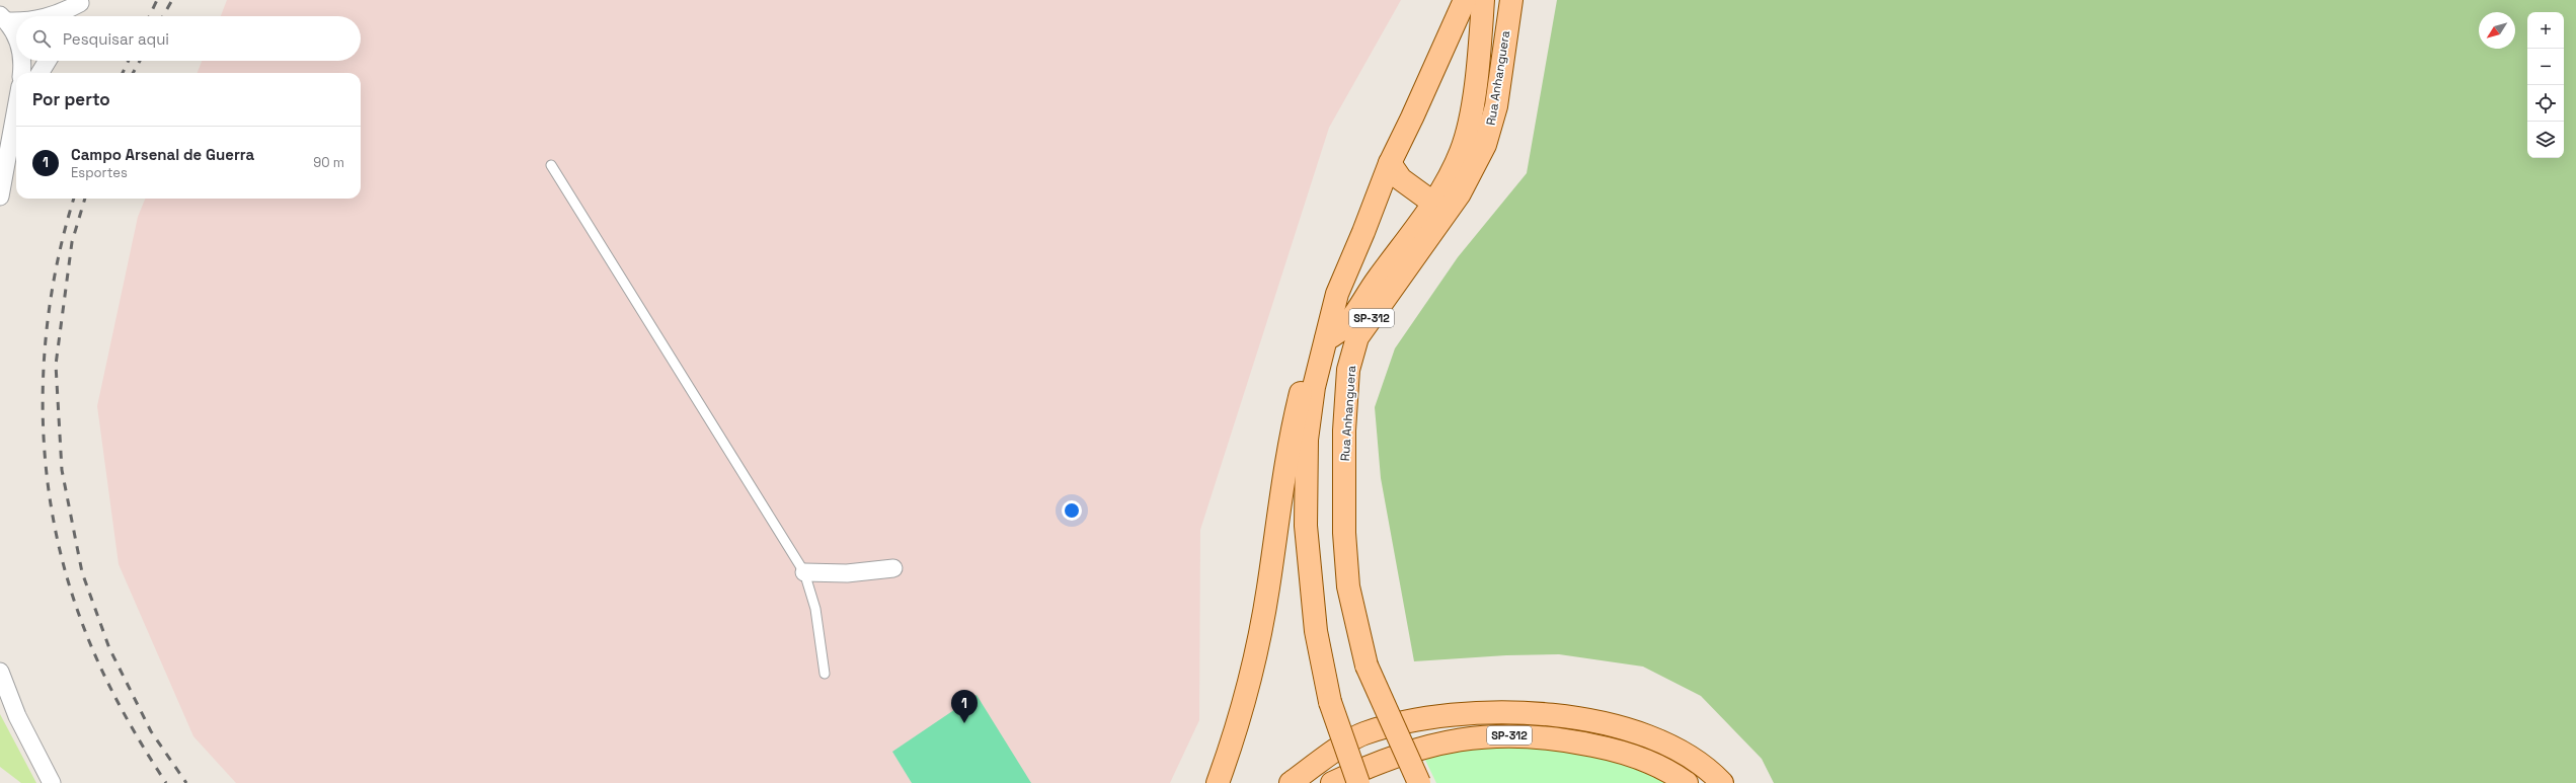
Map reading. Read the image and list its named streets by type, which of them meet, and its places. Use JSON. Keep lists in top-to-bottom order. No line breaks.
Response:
{"streets":{"main road":["Rua Anhanguera","SP-312"]},"north":"bottom left","page":{"map_buttons":["+","−"],"search":"Pesquisar aqui","heading":"Por perto","list":[{"mark":"1","name":"Campo Arsenal de Guerra","note":"Esportes","value":"90 m"}],"pins":"1"}}
